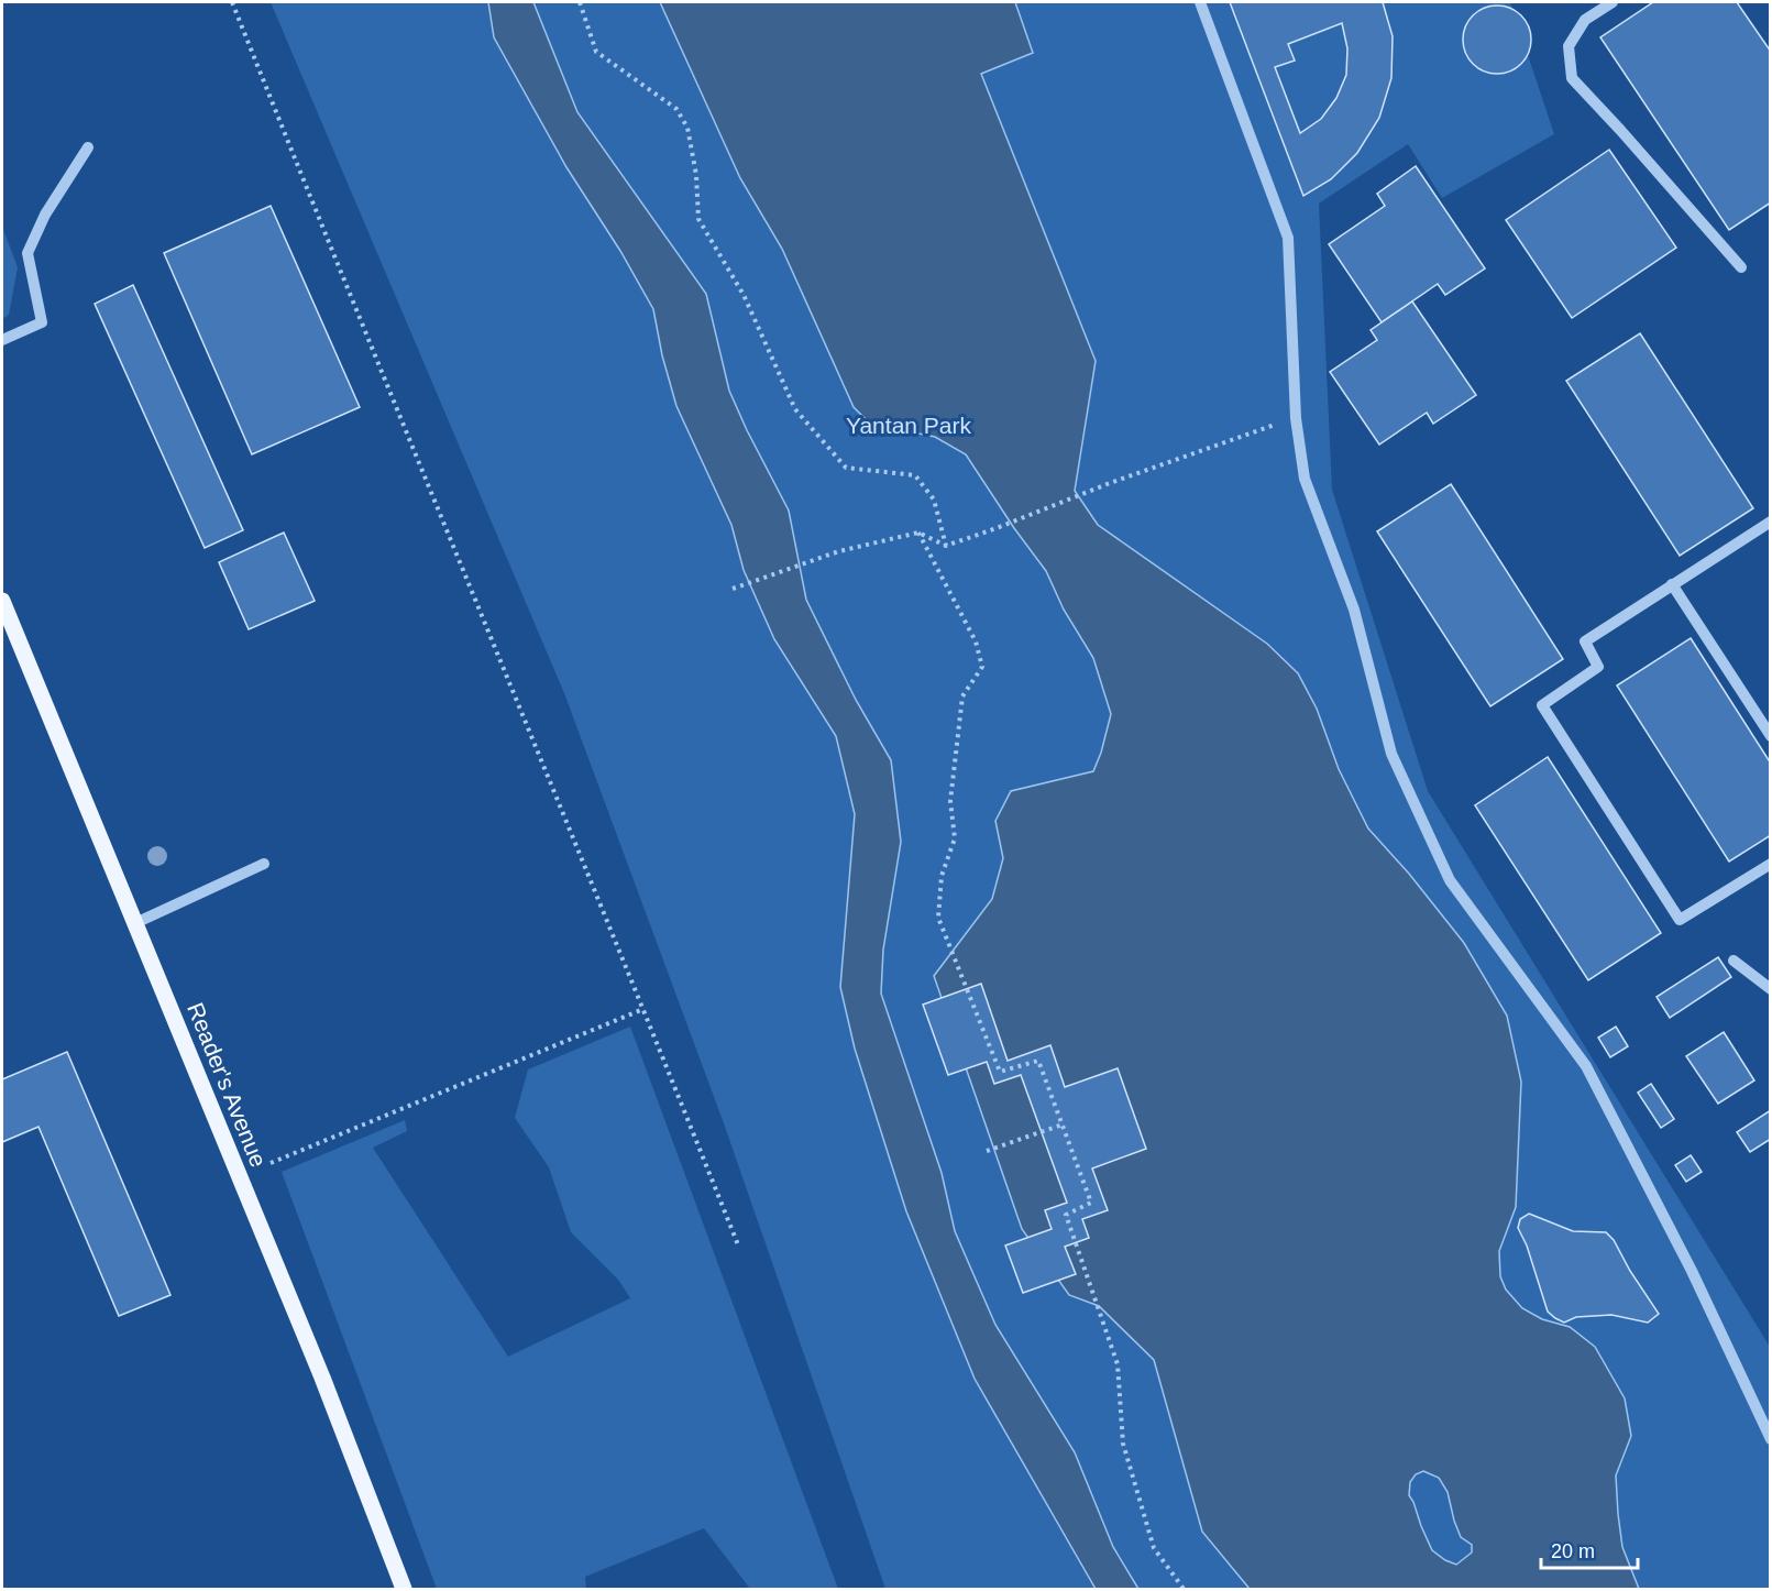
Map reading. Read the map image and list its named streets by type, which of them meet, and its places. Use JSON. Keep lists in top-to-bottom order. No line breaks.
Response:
{"streets":{"main road":["Reader's Avenue"]},"parks":["Yantan Park"],"scale_bar":"20 m"}
